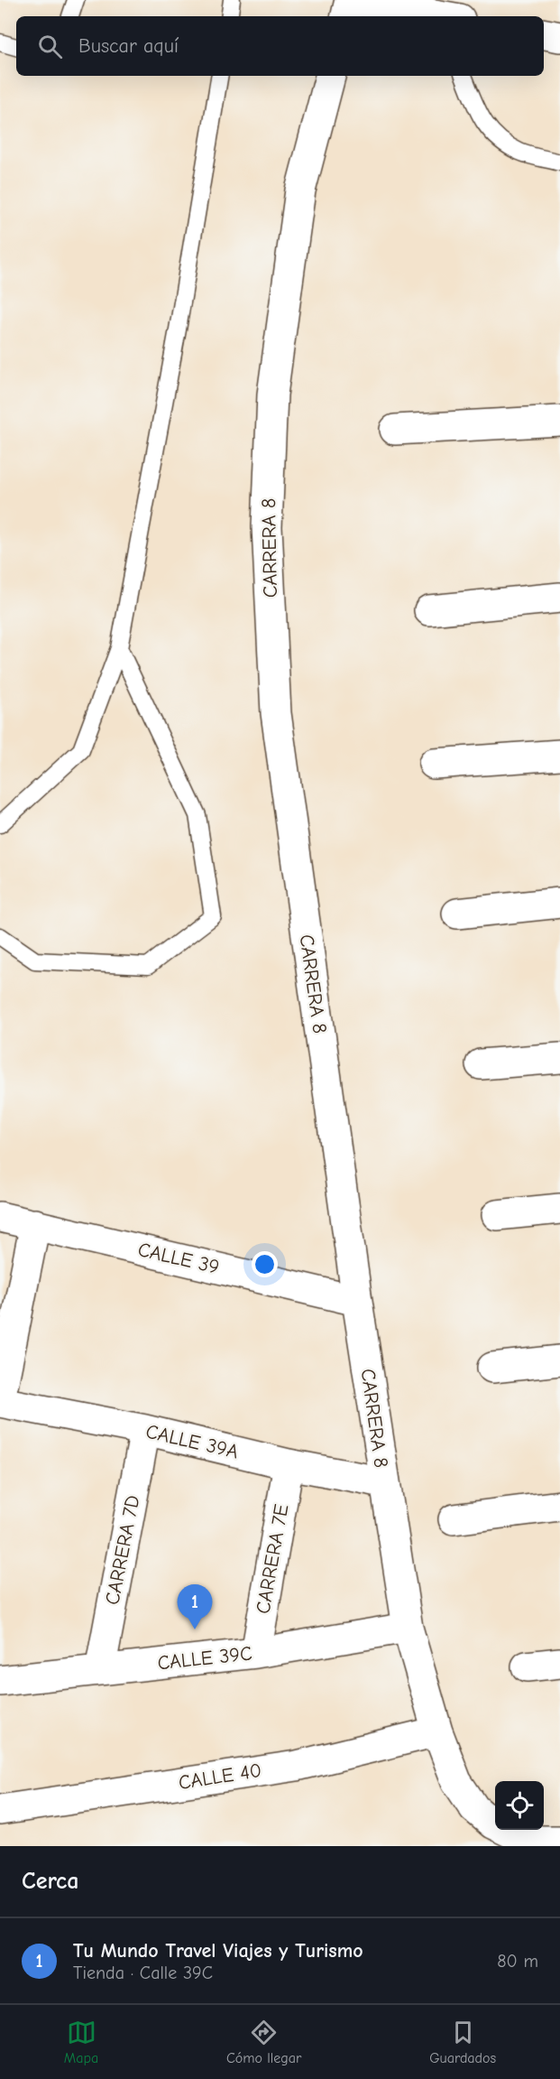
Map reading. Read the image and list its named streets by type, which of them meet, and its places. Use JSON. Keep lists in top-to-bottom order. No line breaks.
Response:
{"streets":{"street":["CARRERA 8","CALLE 39","CALLE 39A","CARRERA 7D","CARRERA 7E","CALLE 39C","CALLE 40"]},"crossings":[["CARRERA 8","CALLE 39"],["CARRERA 8","CALLE 39A"],["CARRERA 8","CALLE 39C"],["CARRERA 8","CALLE 40"],["CALLE 39A","CARRERA 7D"],["CALLE 39A","CARRERA 7E"],["CARRERA 7D","CALLE 39C"],["CARRERA 7E","CALLE 39C"]],"page":{"search":"Buscar aquí","pins":"1","heading":"Cerca","list":[{"mark":"1","name":"Tu Mundo Travel Viajes y Turismo","note":"Tienda · Calle 39C","value":"80 m"}],"nav":["Mapa","Cómo llegar","Guardados"]}}
